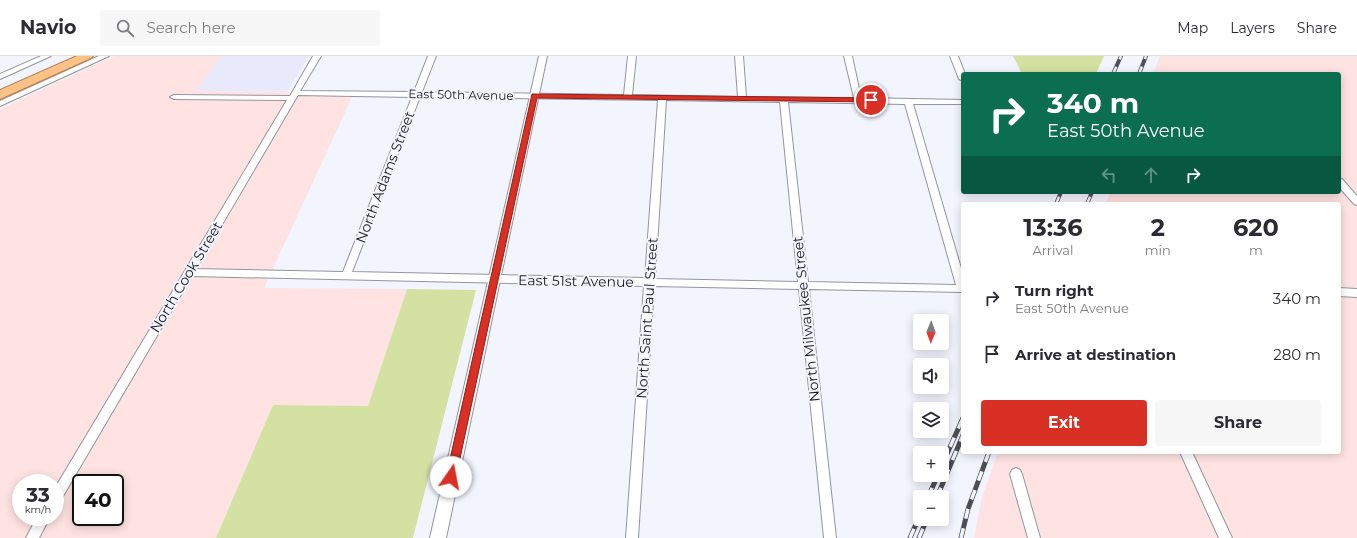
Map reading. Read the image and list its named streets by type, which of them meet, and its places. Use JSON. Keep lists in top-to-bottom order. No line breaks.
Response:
{"streets":{"street":["East 50th Avenue","North Adams Street","North Cook Street","East 51st Avenue","North Saint Paul Street","North Milwaukee Street"]},"crossings":[["East 50th Avenue","North Adams Street"],["East 50th Avenue","North Cook Street"],["East 50th Avenue","East 51st Avenue"],["East 50th Avenue","North Saint Paul Street"],["East 50th Avenue","North Milwaukee Street"],["North Adams Street","East 51st Avenue"],["North Cook Street","East 51st Avenue"],["East 51st Avenue","North Saint Paul Street"],["East 51st Avenue","North Milwaukee Street"]],"north":"bottom","page":{"header":"Navio","search":"Search here","nav":["Map","Layers","Share"],"turn":["340 m","East 50th Avenue"],"eta":["13:36","Arrival","2","min","620","m"],"list":[{"name":"Turn right","note":"East 50th Avenue","value":"340 m"},{"name":"Arrive at destination","value":"280 m"}],"map_buttons":["+","−"],"buttons":["Exit","Share"],"speed":"33 km/h","limit":"40"}}
